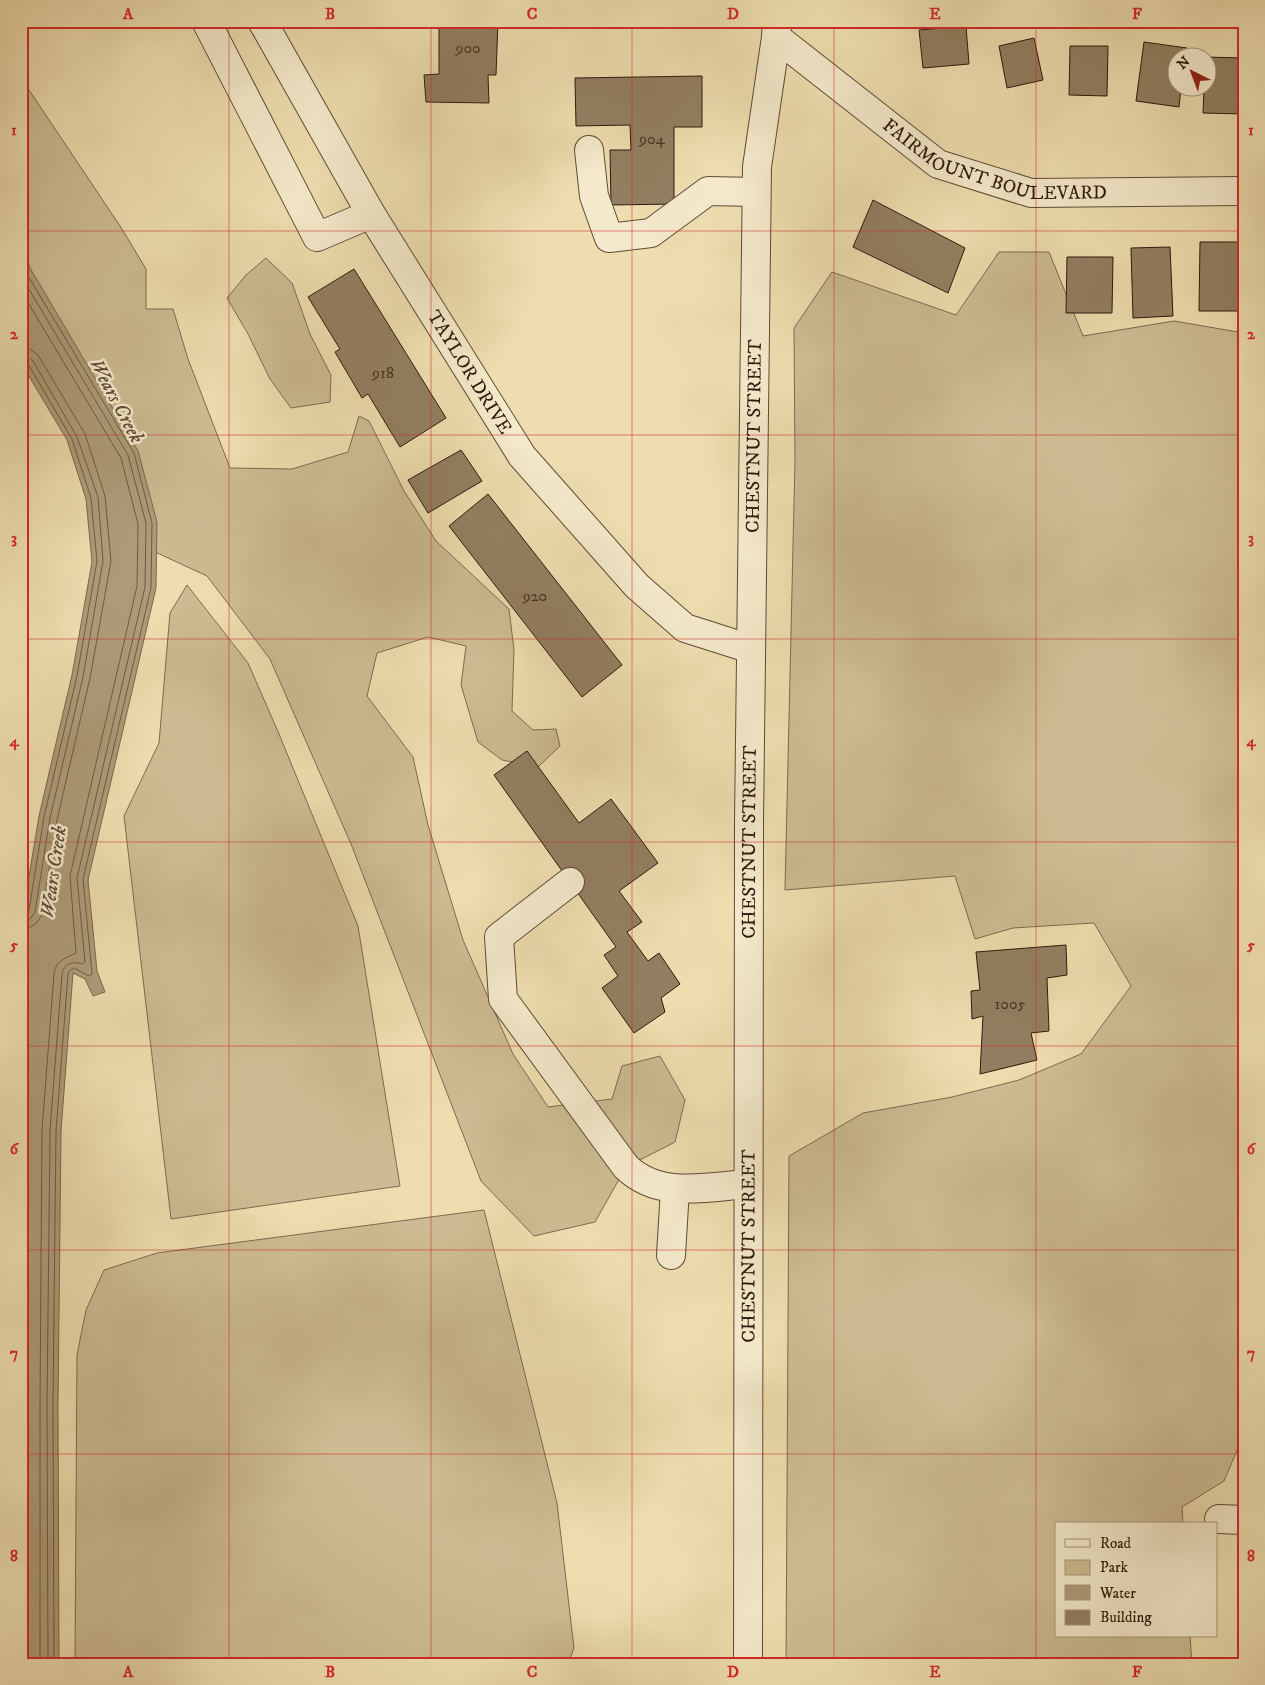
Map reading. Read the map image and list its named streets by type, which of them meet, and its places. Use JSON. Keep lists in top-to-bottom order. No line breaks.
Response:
{"streets":{"street":["FAIRMOUNT BOULEVARD","TAYLOR DRIVE","CHESTNUT STREET"]},"crossings":[["FAIRMOUNT BOULEVARD","CHESTNUT STREET"],["TAYLOR DRIVE","CHESTNUT STREET"]],"water":["Wears Creek"],"house_numbers":["900","904","918","920","1005"],"legend":["Road","Park","Water","Building"],"north":"top left","grid":{"columns":["A","B","C","D","E","F"],"rows":["1","2","3","4","5","6","7","8"]}}
